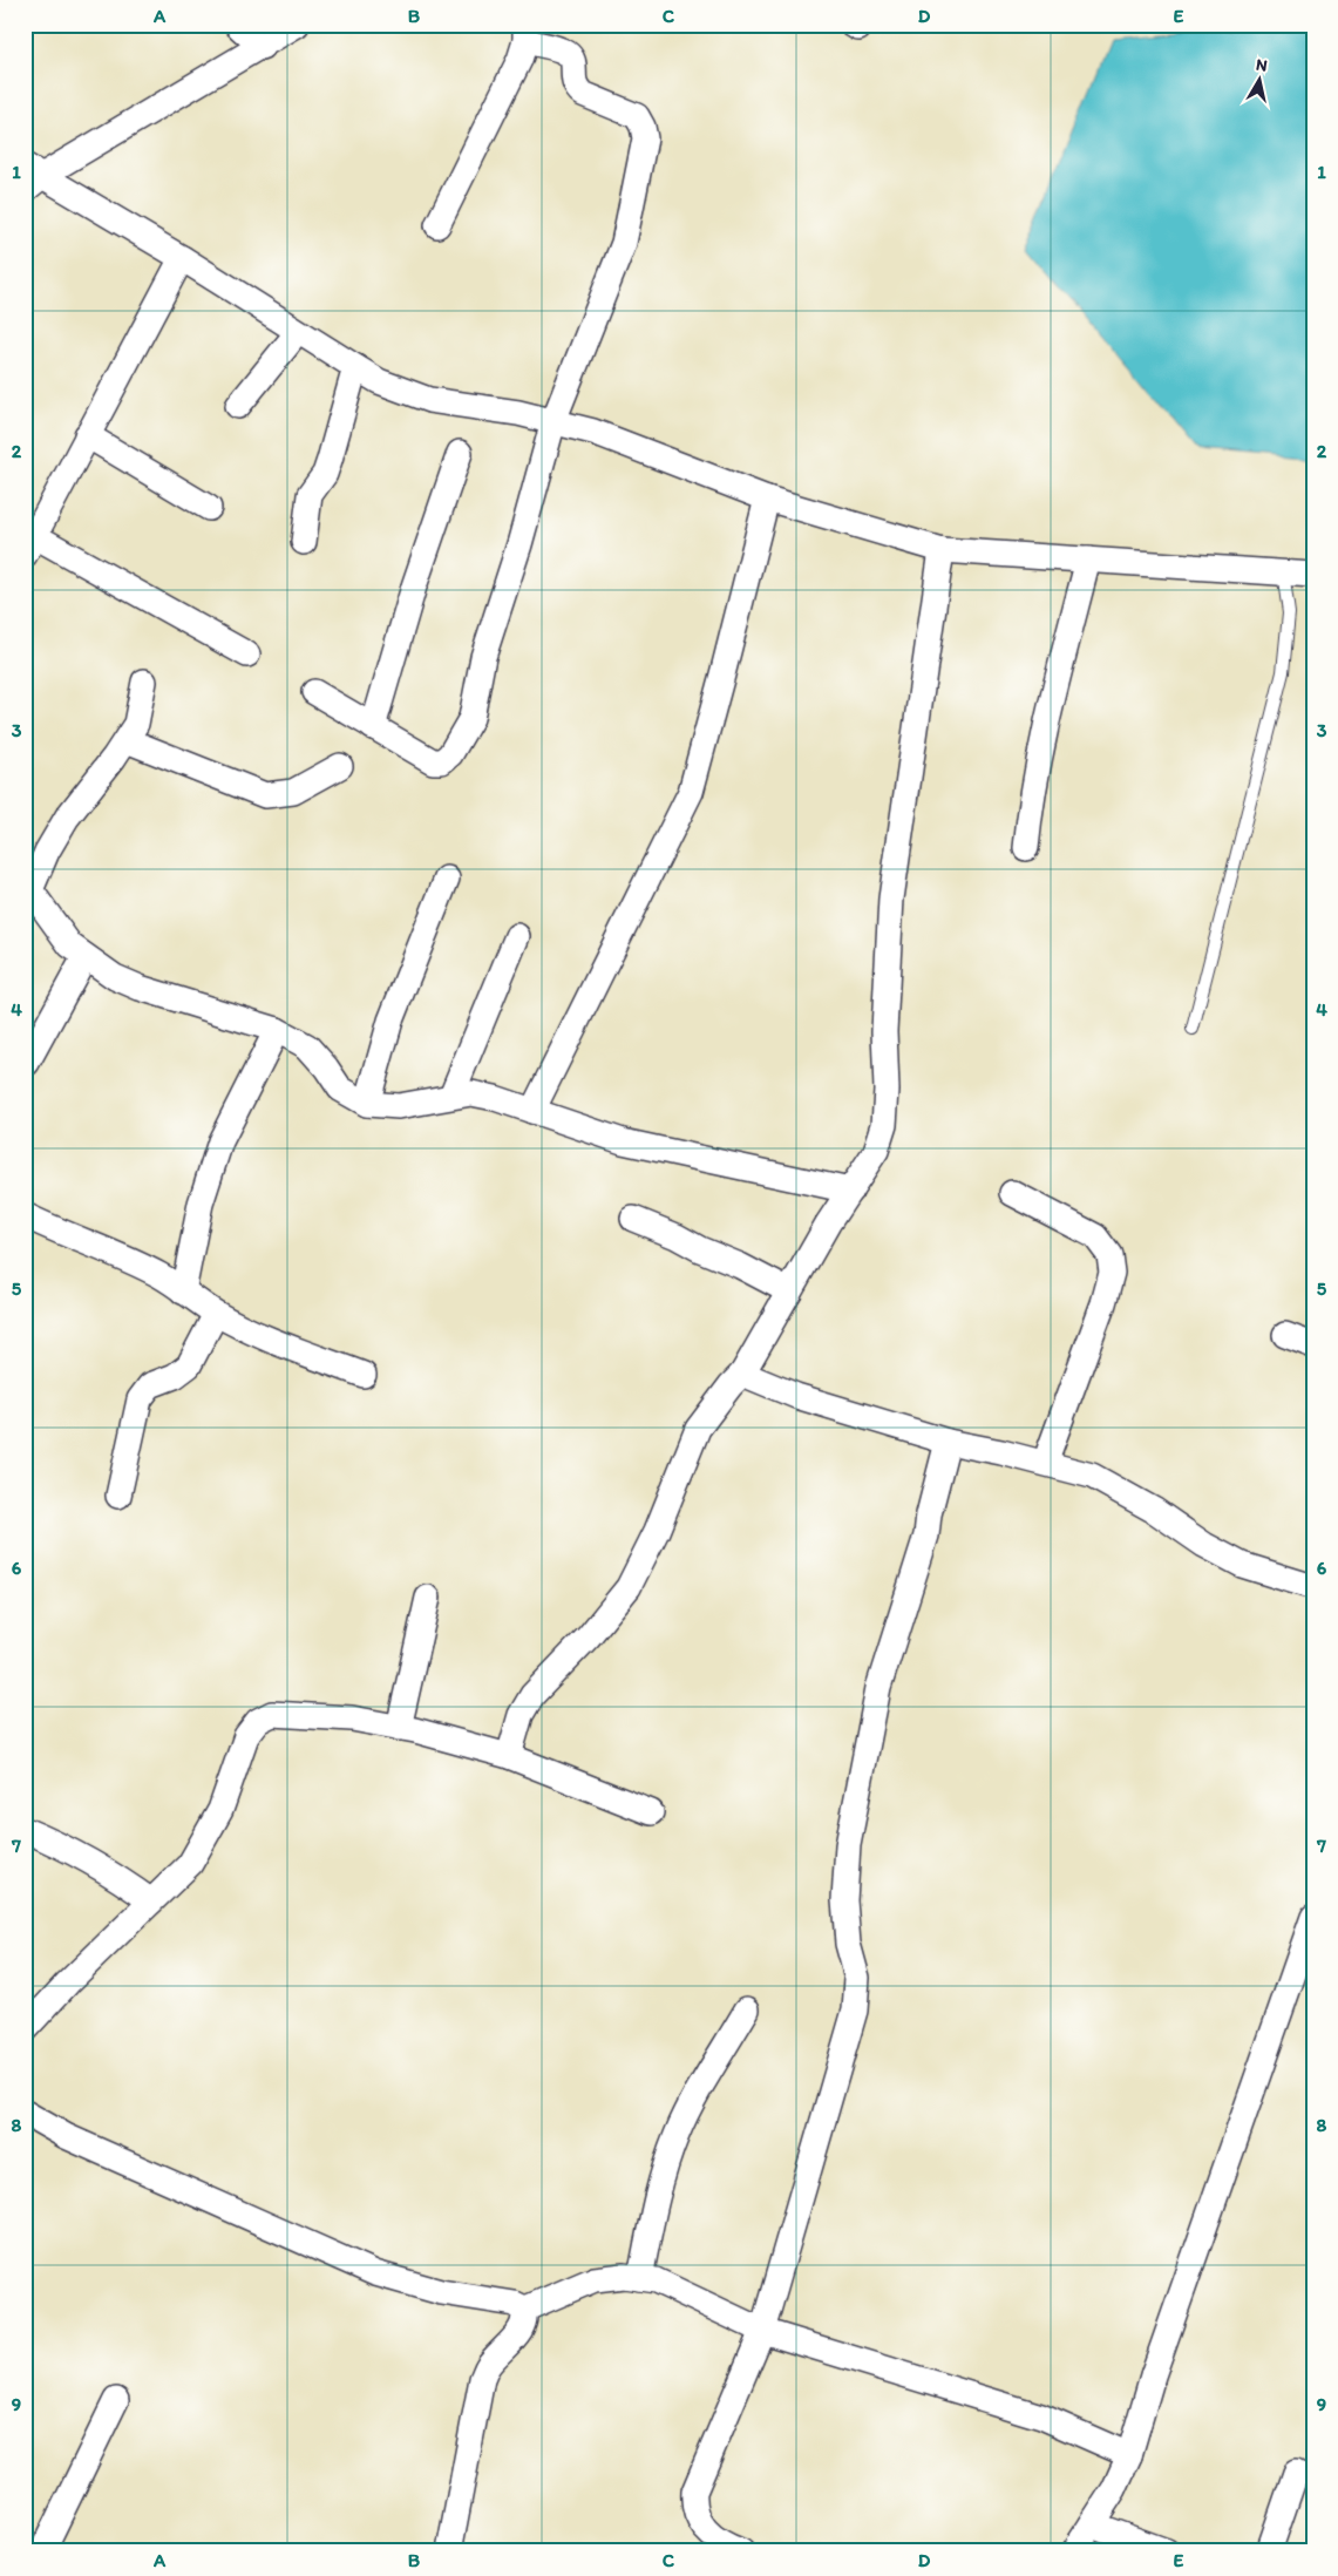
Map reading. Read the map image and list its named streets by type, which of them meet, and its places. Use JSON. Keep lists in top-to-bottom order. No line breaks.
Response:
{"north":"top","grid":{"columns":["A","B","C","D","E"],"rows":["1","2","3","4","5","6","7","8","9"]}}
